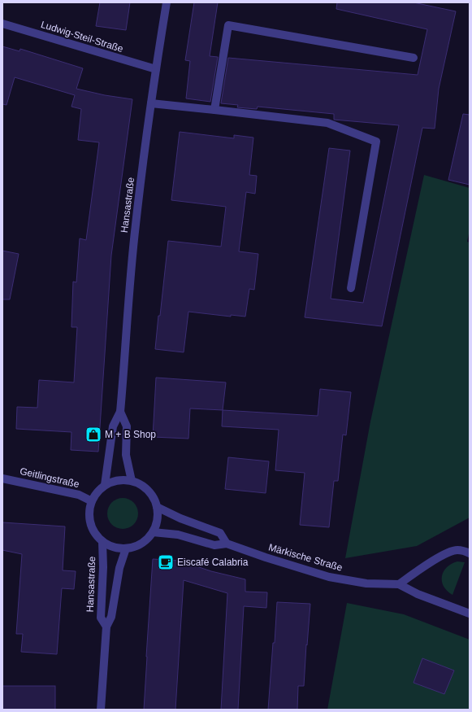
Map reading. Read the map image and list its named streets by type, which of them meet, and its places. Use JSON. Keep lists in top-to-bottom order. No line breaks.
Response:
{"streets":{"street":["Ludwig-Steil-Straße","Hansastraße","Geitlingstraße","Märkische Straße"]},"crossings":[["Ludwig-Steil-Straße","Hansastraße"],["Hansastraße","Geitlingstraße"],["Hansastraße","Märkische Straße"],["Geitlingstraße","Märkische Straße"]],"places":{"shop":["M + B Shop"],"cafe":["Eiscafé Calabria"]}}
